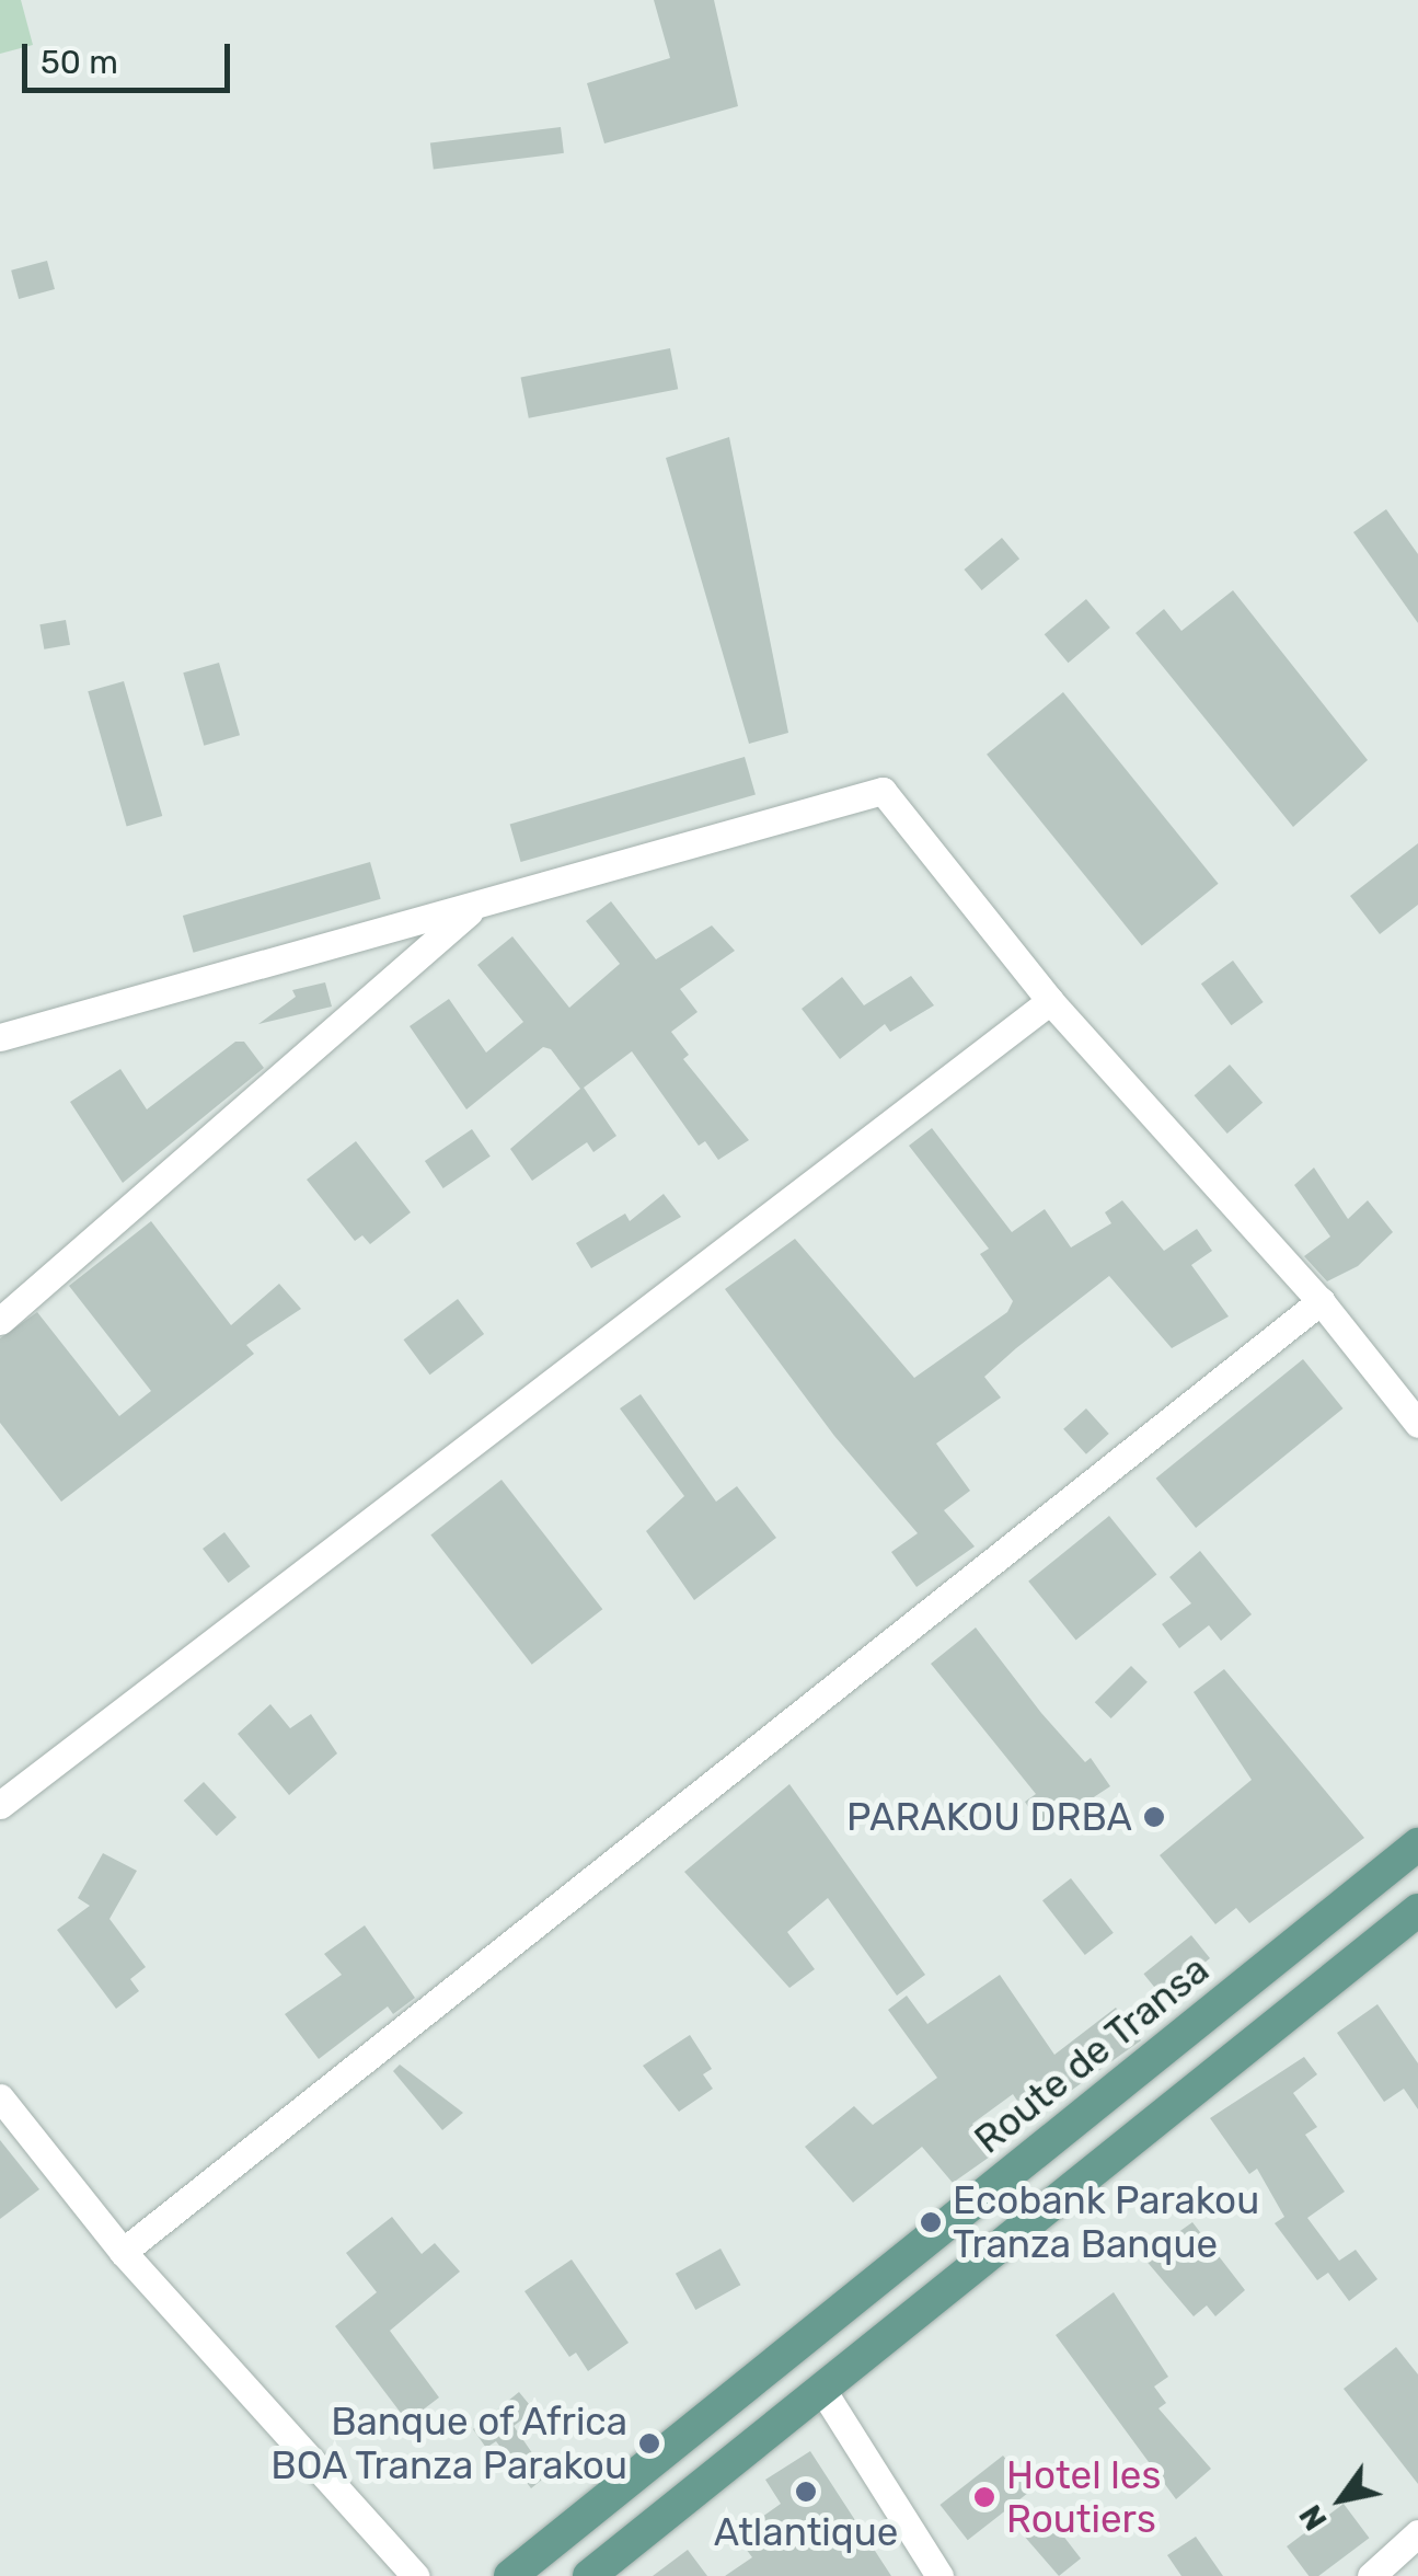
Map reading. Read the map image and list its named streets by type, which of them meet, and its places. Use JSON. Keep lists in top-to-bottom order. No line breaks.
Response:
{"streets":{"main road":["Route de Transa"]},"places":["PARAKOU DRBA","Ecobank Parakou Tranza Banque","Banque of Africa BOA Tranza Parakou","Atlantique","Hotel les Routiers"],"scale_bar":"50 m","north":"bottom left"}
